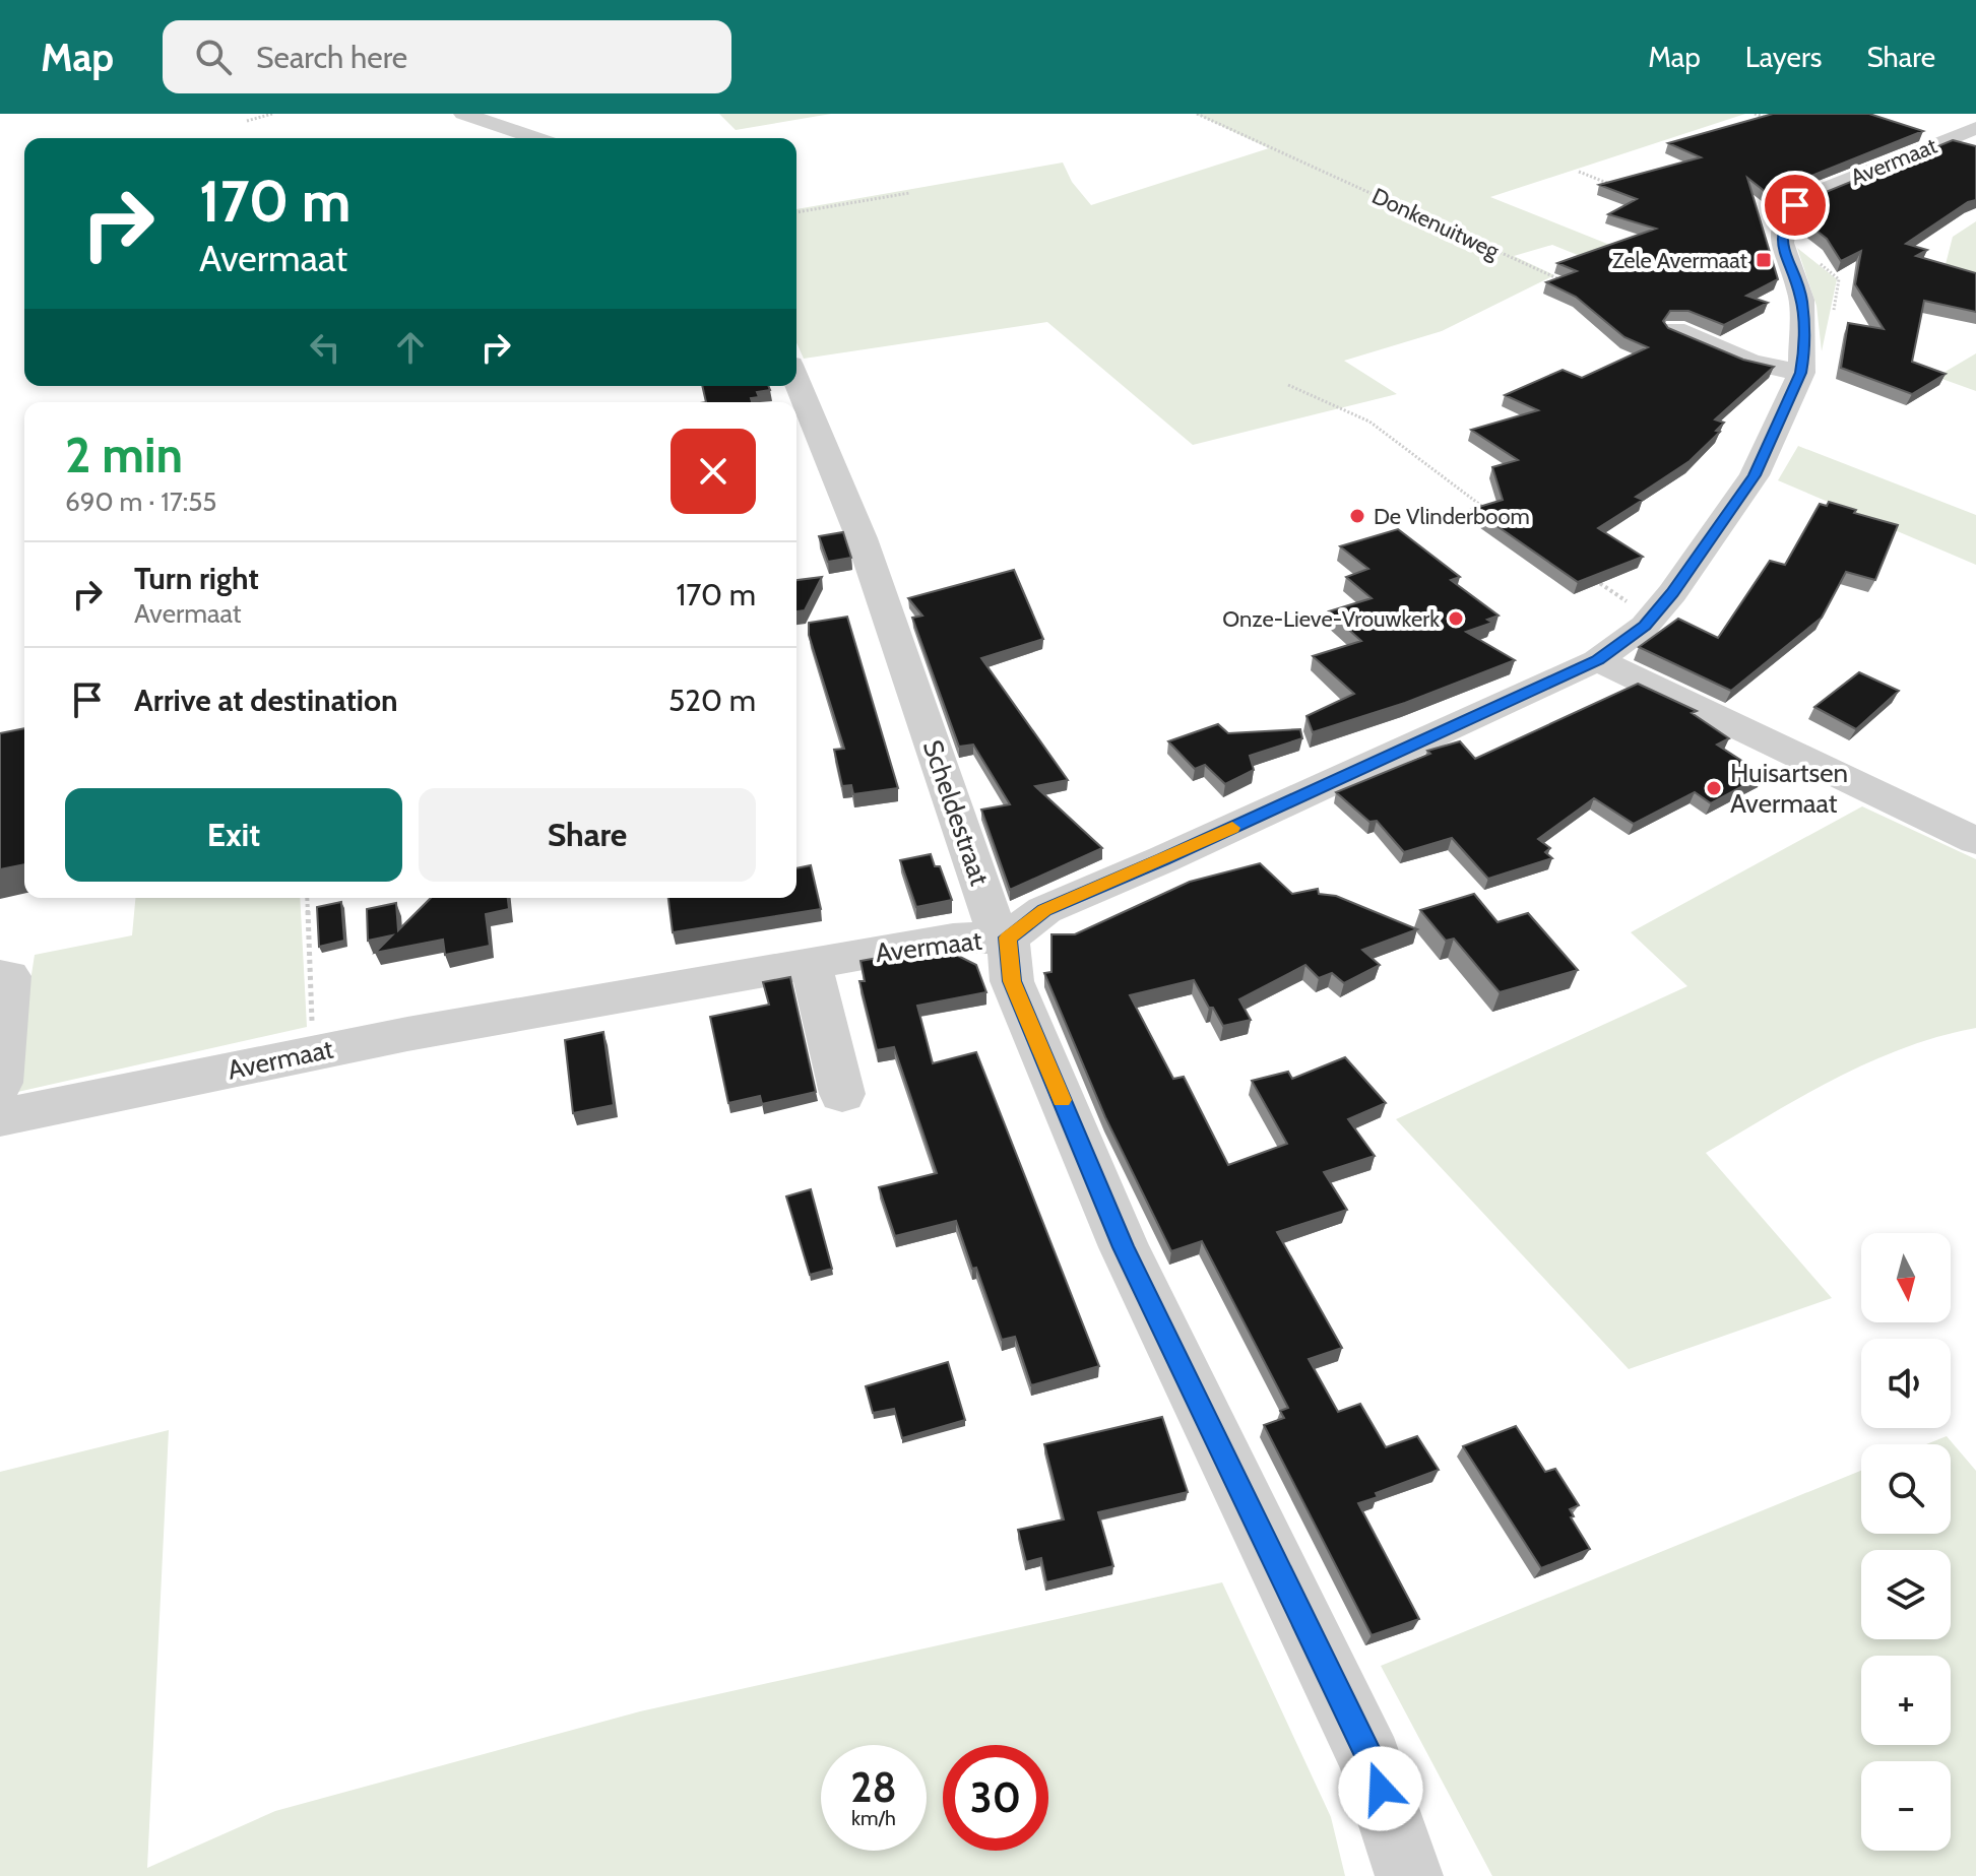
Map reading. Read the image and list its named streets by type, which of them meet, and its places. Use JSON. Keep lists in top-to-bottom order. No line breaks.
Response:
{"streets":{"street":["Avermaat","Scheldestraat"],"path":["Donkenuitweg"]},"crossings":[["Avermaat","Scheldestraat"]],"places":{"transit":["Zele Avermaat"],"other":["De Vlinderboom","Onze-Lieve-Vrouwkerk","Huisartsen Avermaat"]},"north":"bottom","page":{"header":"Map","search":"Search here","nav":["Map","Layers","Share"],"turn":["170 m","Avermaat"],"heading":["2 min","690 m · 17:55"],"list":[{"name":"Turn right","note":"Avermaat","value":"170 m"},{"name":"Arrive at destination","value":"520 m"}],"buttons":["Exit","Share"],"map_buttons":["+","−"],"speed":"28 km/h","limit":"30"}}
